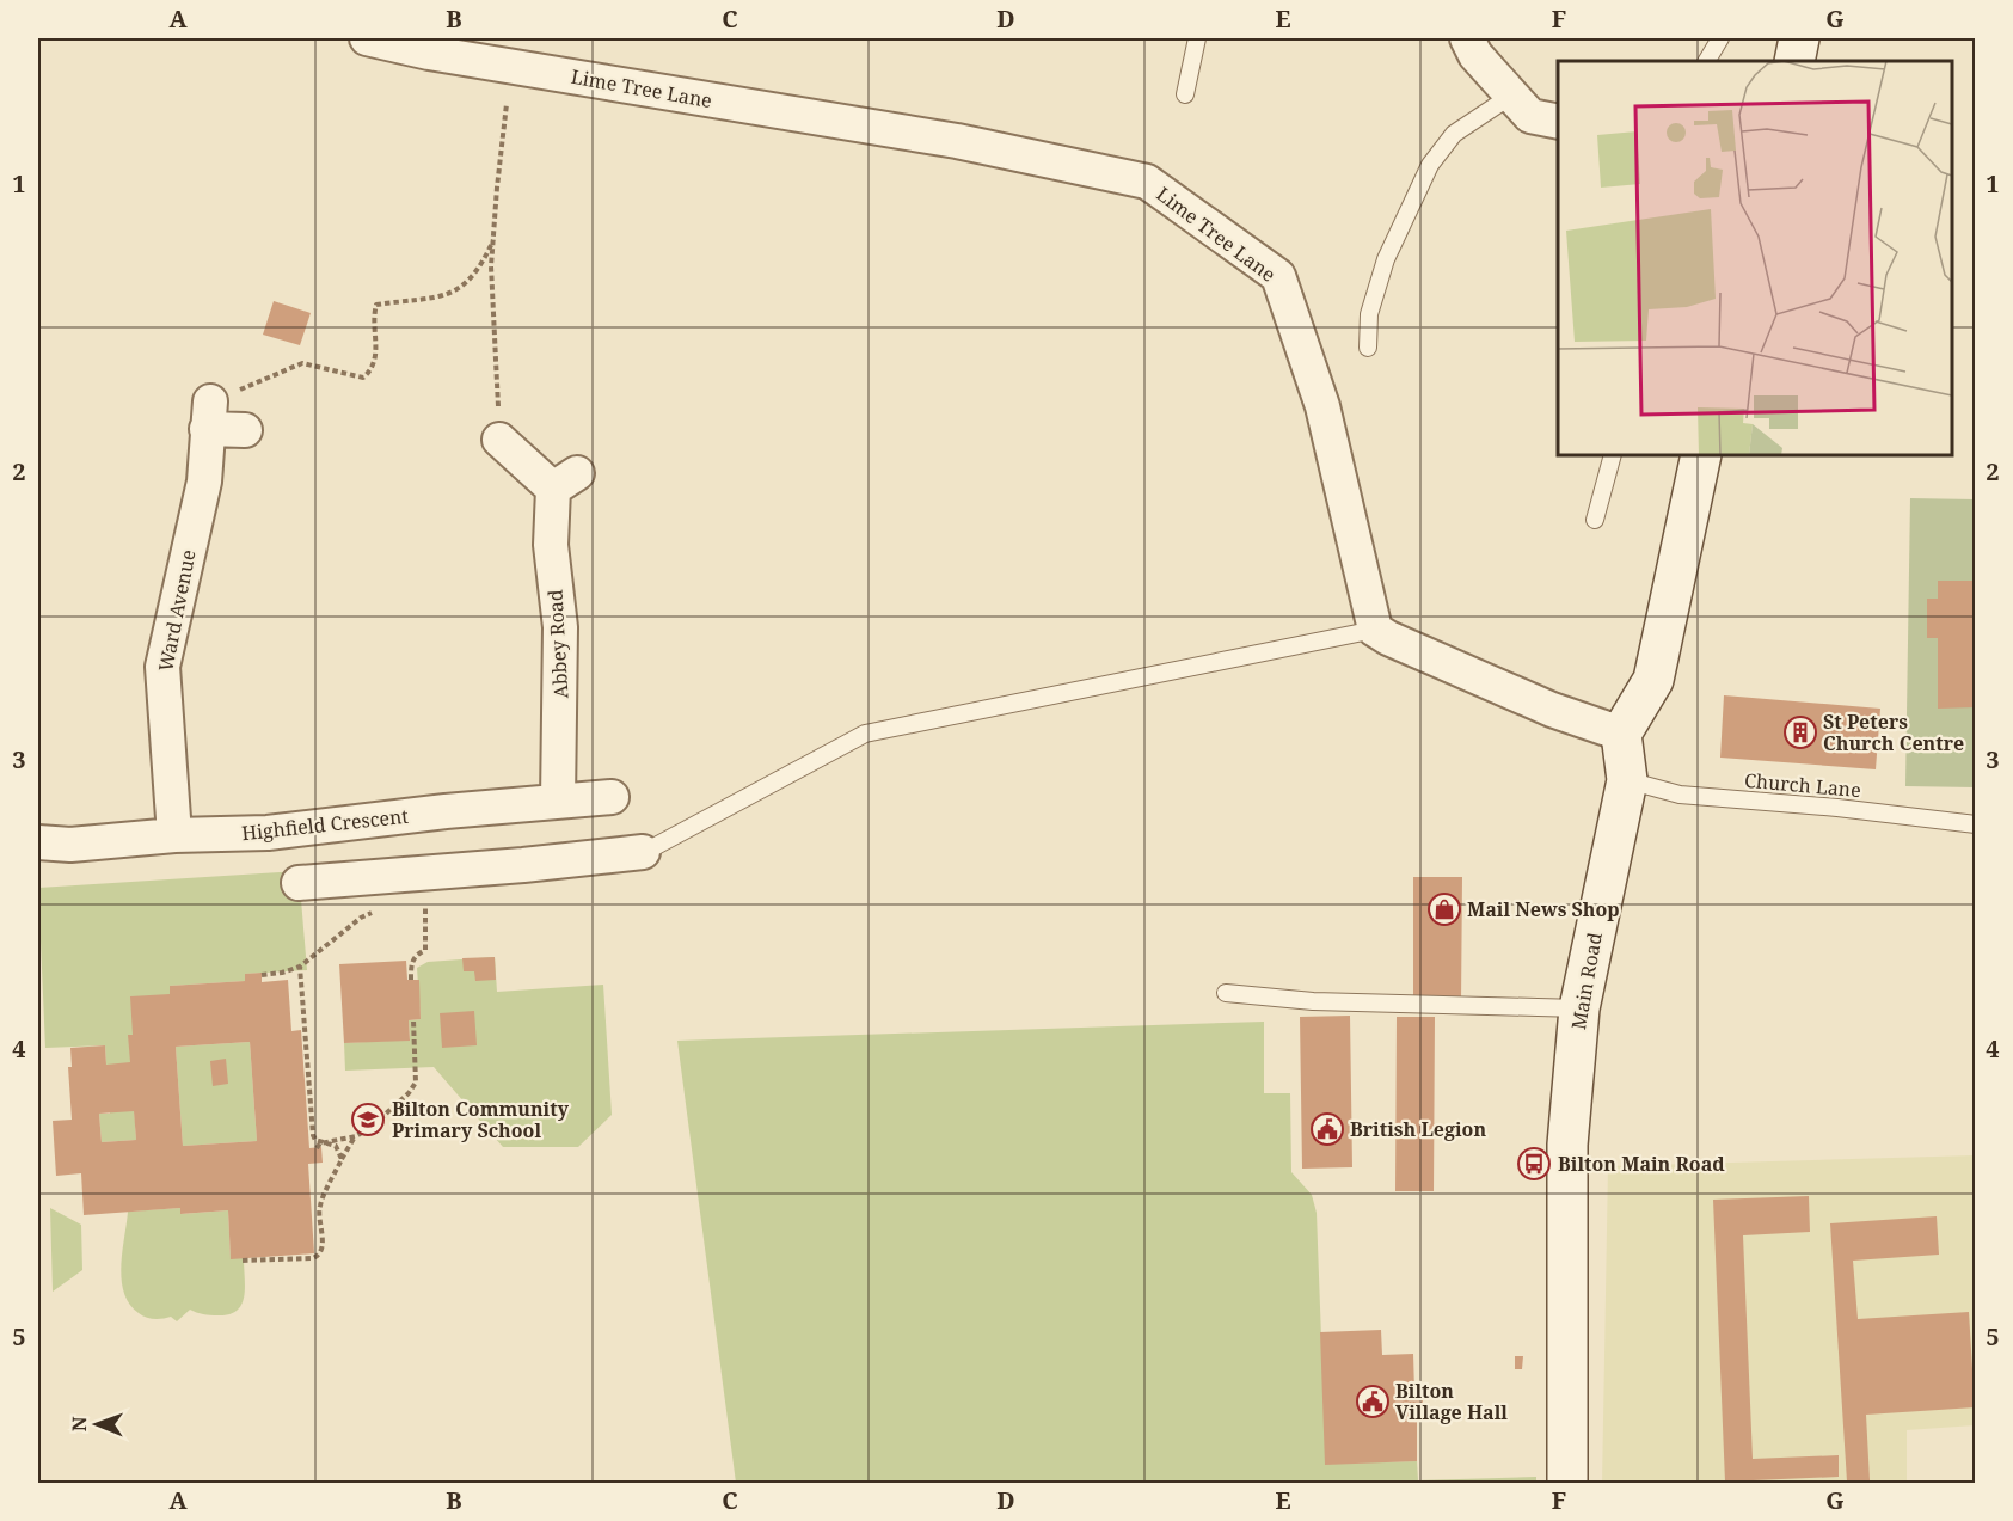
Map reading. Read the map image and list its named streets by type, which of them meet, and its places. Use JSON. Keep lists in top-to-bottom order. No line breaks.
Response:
{"streets":{"main road":["Main Road"],"street":["Lime Tree Lane","Ward Avenue","Abbey Road","Highfield Crescent"],"lane":["Church Lane"]},"crossings":[["Ward Avenue","Highfield Crescent"],["Abbey Road","Highfield Crescent"],["Church Lane","Main Road"]],"places":{"building":["St Peters Church Centre"],"shop":["Mail News Shop"],"school or university":["Bilton Community Primary School"],"public building":["British Legion","Bilton Village Hall"],"bus stop":["Bilton Main Road"]},"north":"left","grid":{"columns":["A","B","C","D","E","F","G"],"rows":["1","2","3","4","5"]}}
